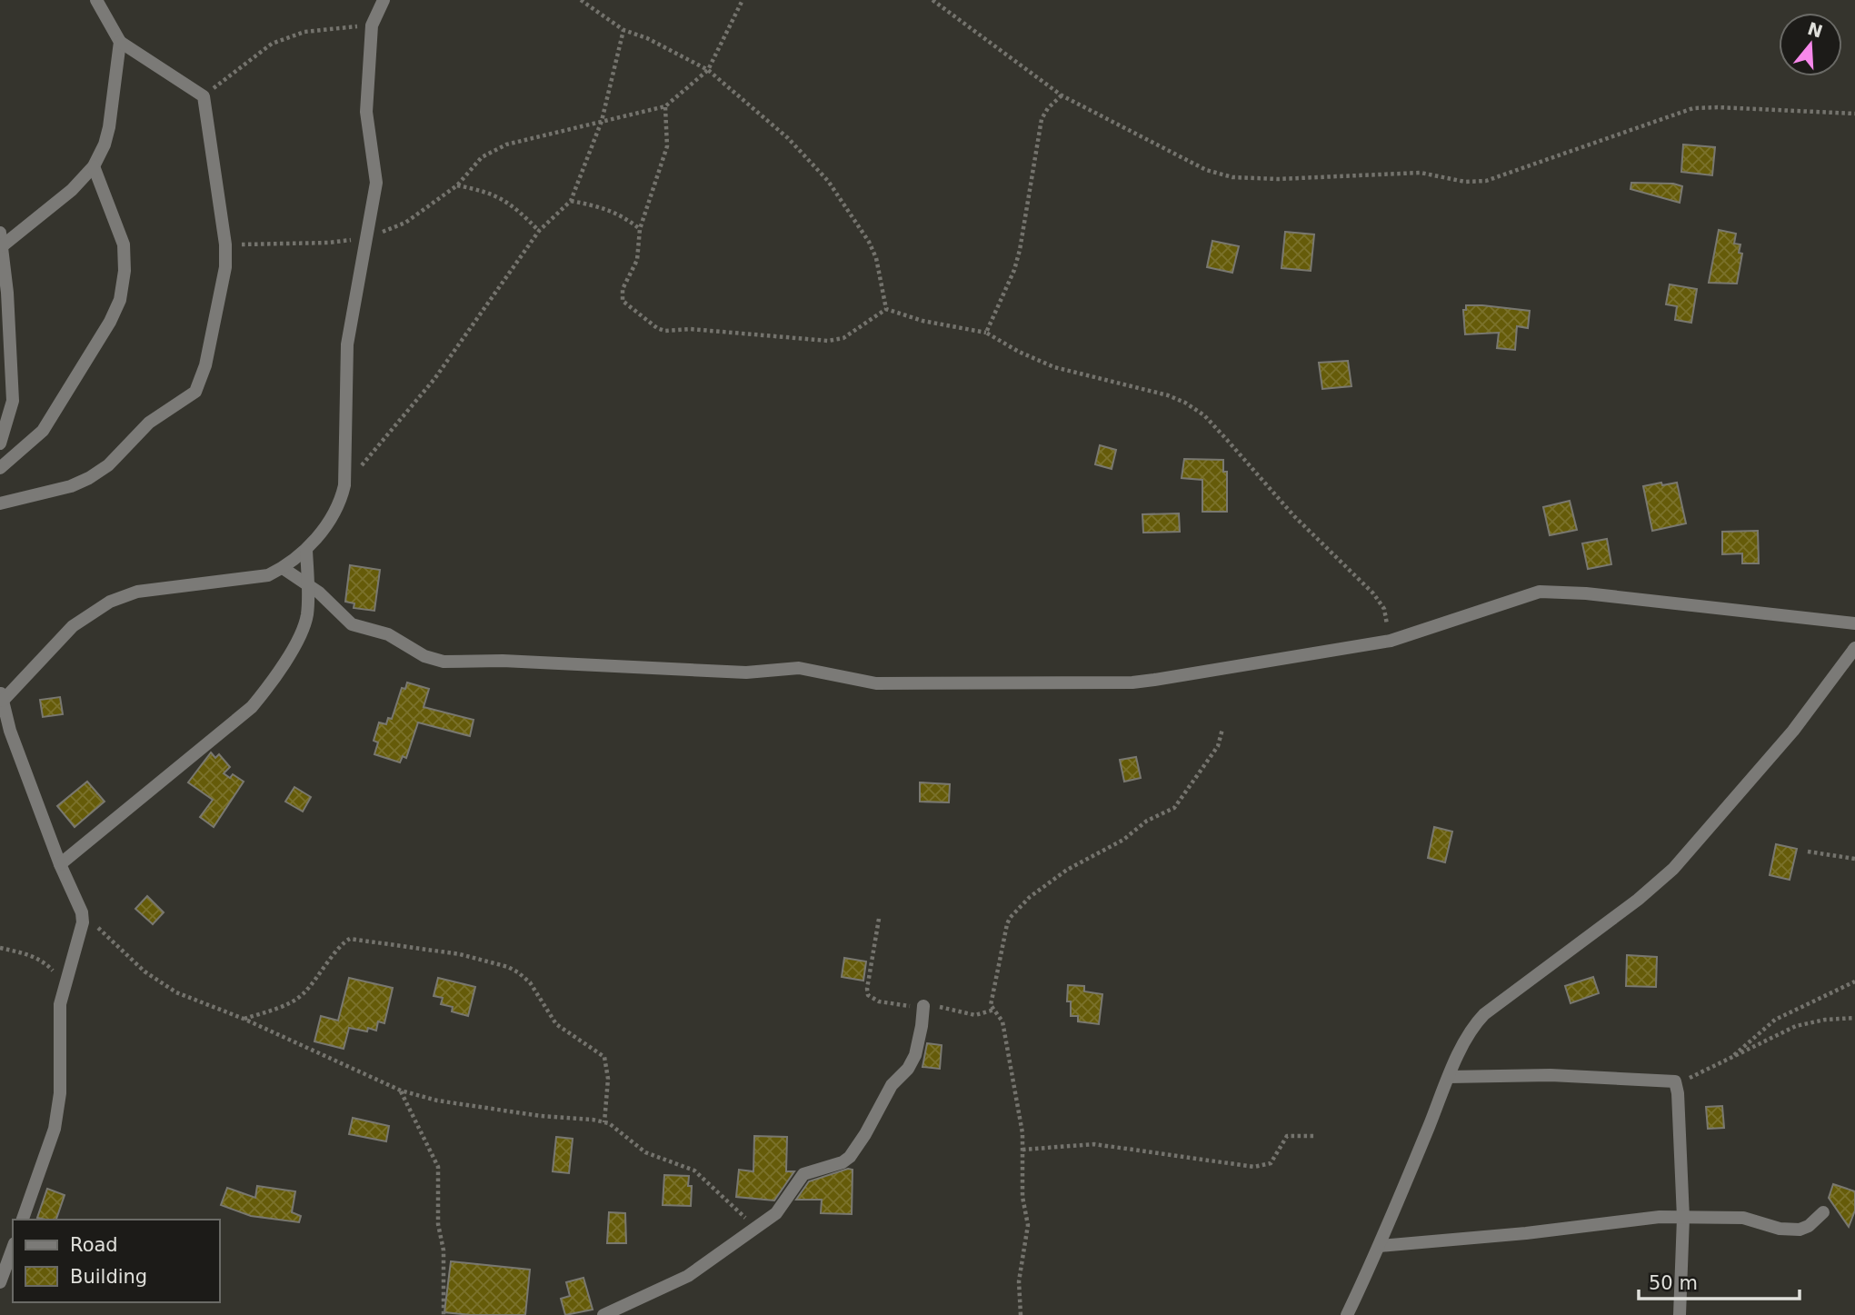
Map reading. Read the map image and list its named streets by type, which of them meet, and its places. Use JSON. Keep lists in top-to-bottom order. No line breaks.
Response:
{"legend":["Road","Building"],"scale_bar":"50 m","north":"top"}
